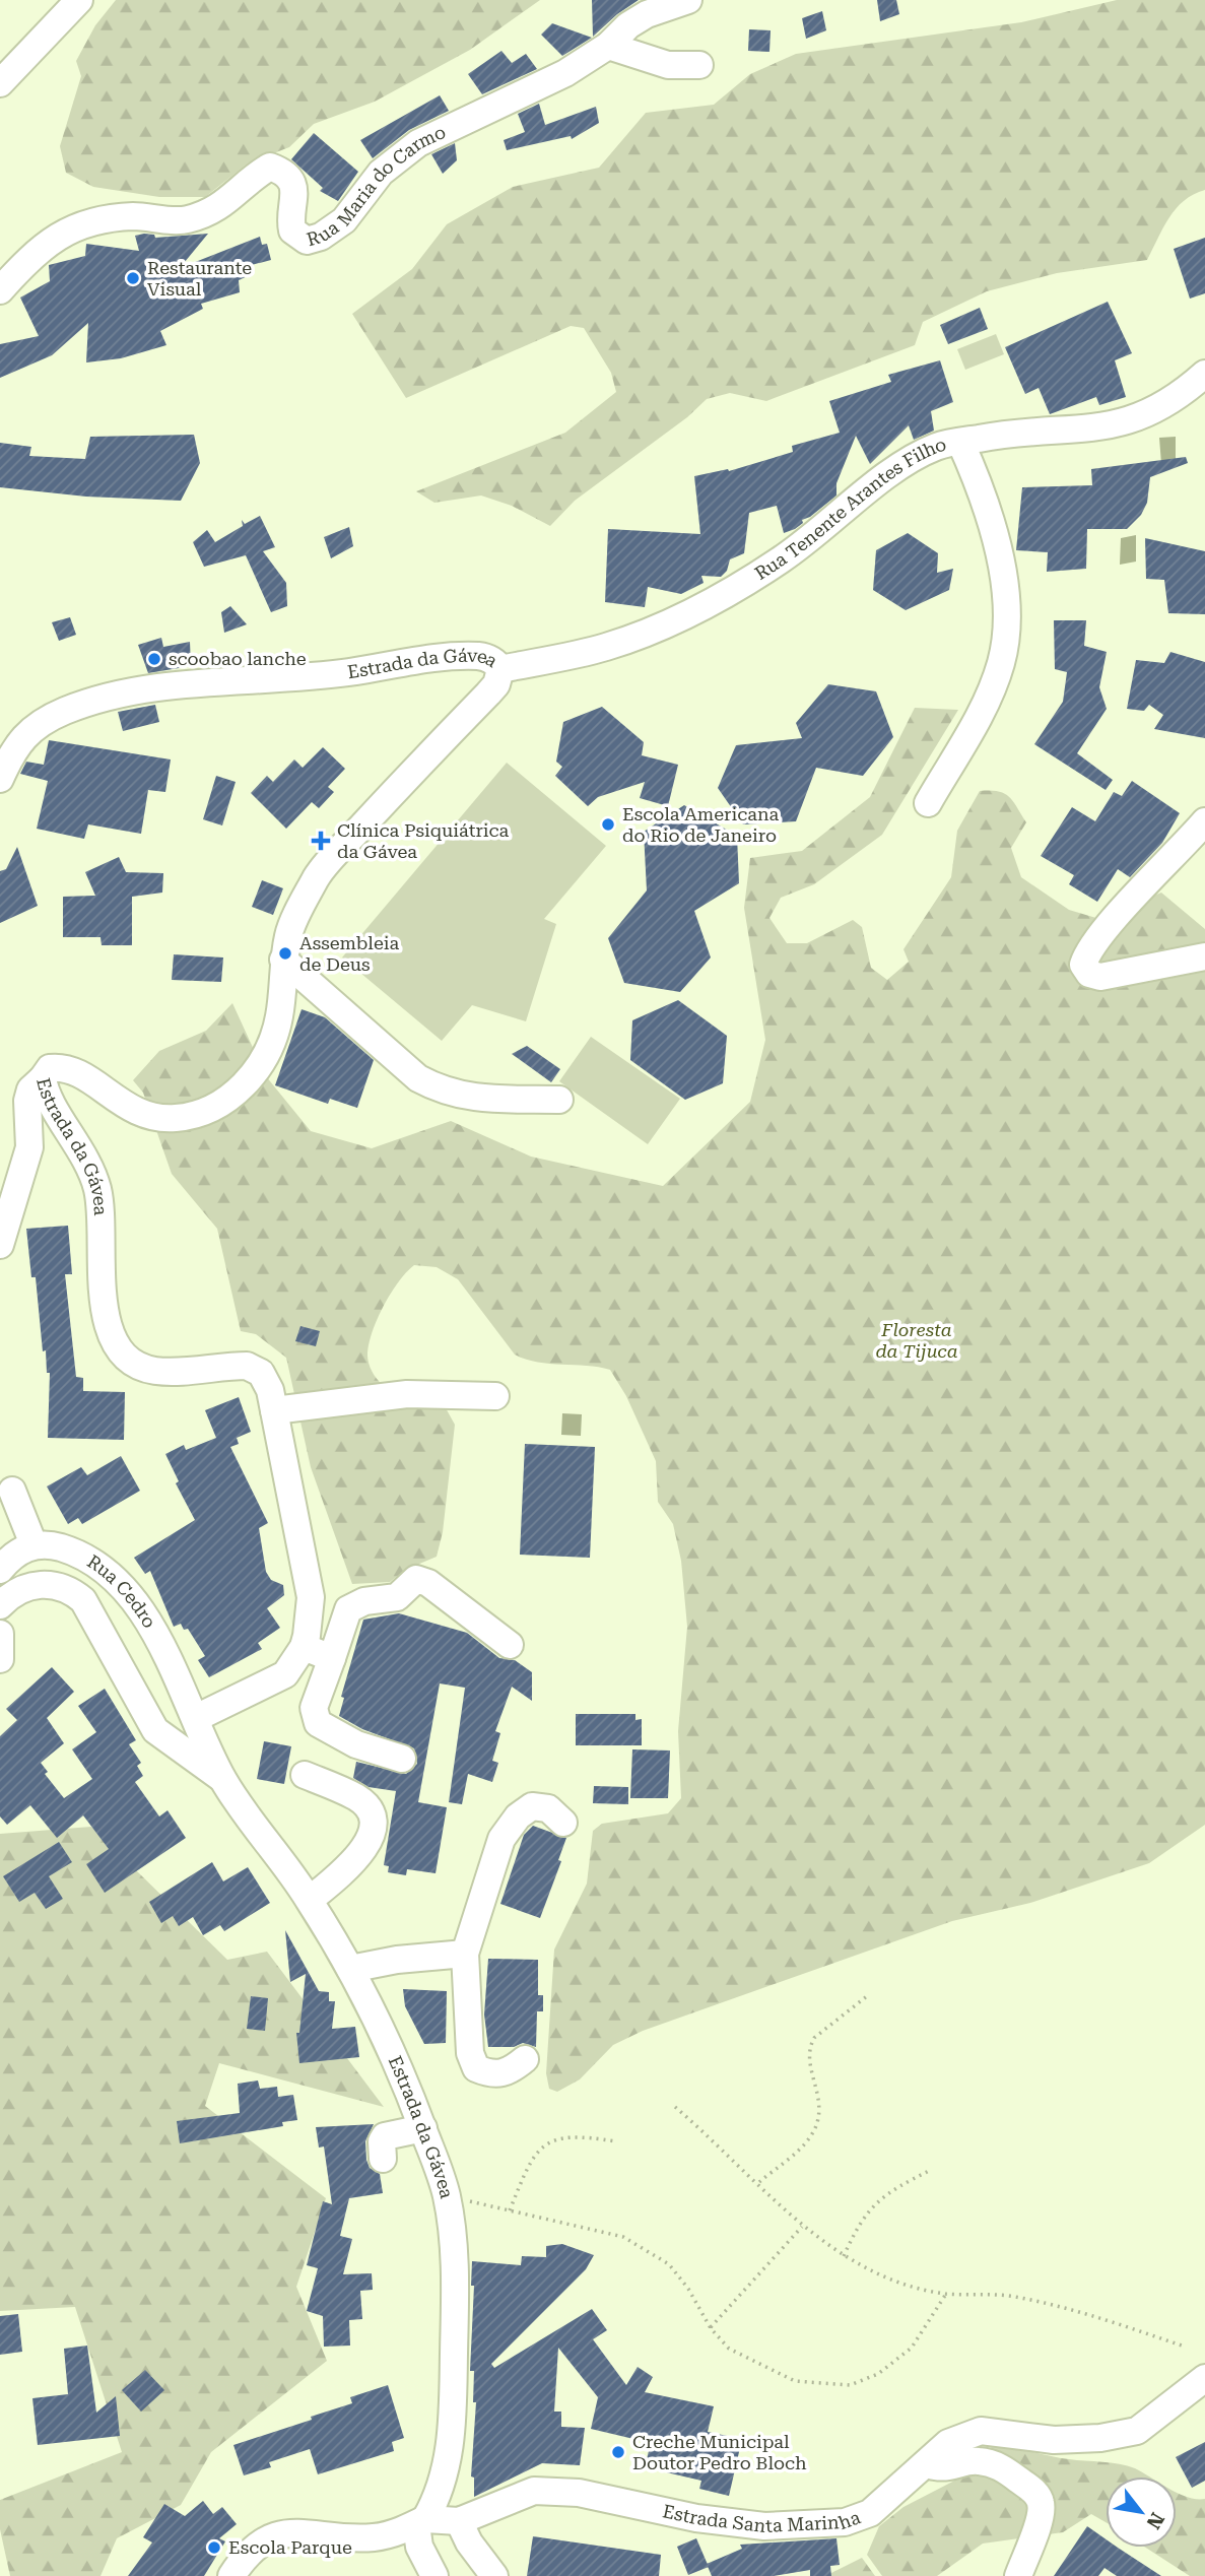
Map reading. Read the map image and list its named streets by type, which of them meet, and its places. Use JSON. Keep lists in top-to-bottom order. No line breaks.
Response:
{"streets":{"street":["Rua Maria do Carmo","Rua Tenente Arantes Filho","Estrada da Gávea","Rua Cedro","Estrada Santa Marinha"]},"crossings":[["Rua Tenente Arantes Filho","Estrada da Gávea"],["Estrada da Gávea","Rua Cedro"],["Estrada da Gávea","Estrada Santa Marinha"]],"parks":["Floresta da Tijuca"],"places":{"other":["Restaurante Visual","scoobao lanche","Escola Americana do Rio de Janeiro","Assembleia de Deus","Creche Municipal Doutor Pedro Bloch","Escola Parque"],"health":["Clínica Psiquiátrica da Gávea"]},"north":"bottom right"}
